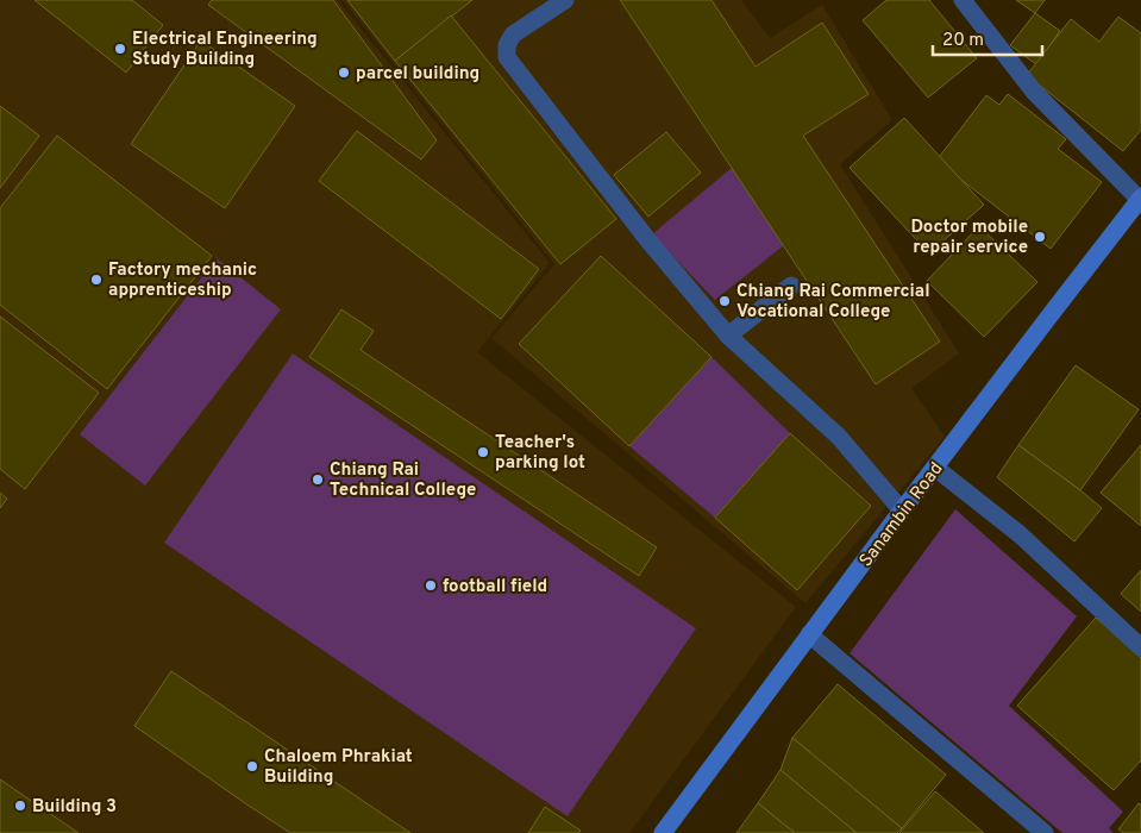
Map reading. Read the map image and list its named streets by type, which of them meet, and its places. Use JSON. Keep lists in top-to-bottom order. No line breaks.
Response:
{"streets":{"street":["Sanambin Road"]},"places":["Electrical Engineering Study Building","parcel building","Doctor mobile repair service","Factory mechanic apprenticeship","Chiang Rai Commercial Vocational College","Teacher's parking lot","Chiang Rai Technical College","football field","Chaloem Phrakiat Building","Building 3"],"scale_bar":"20 m"}
